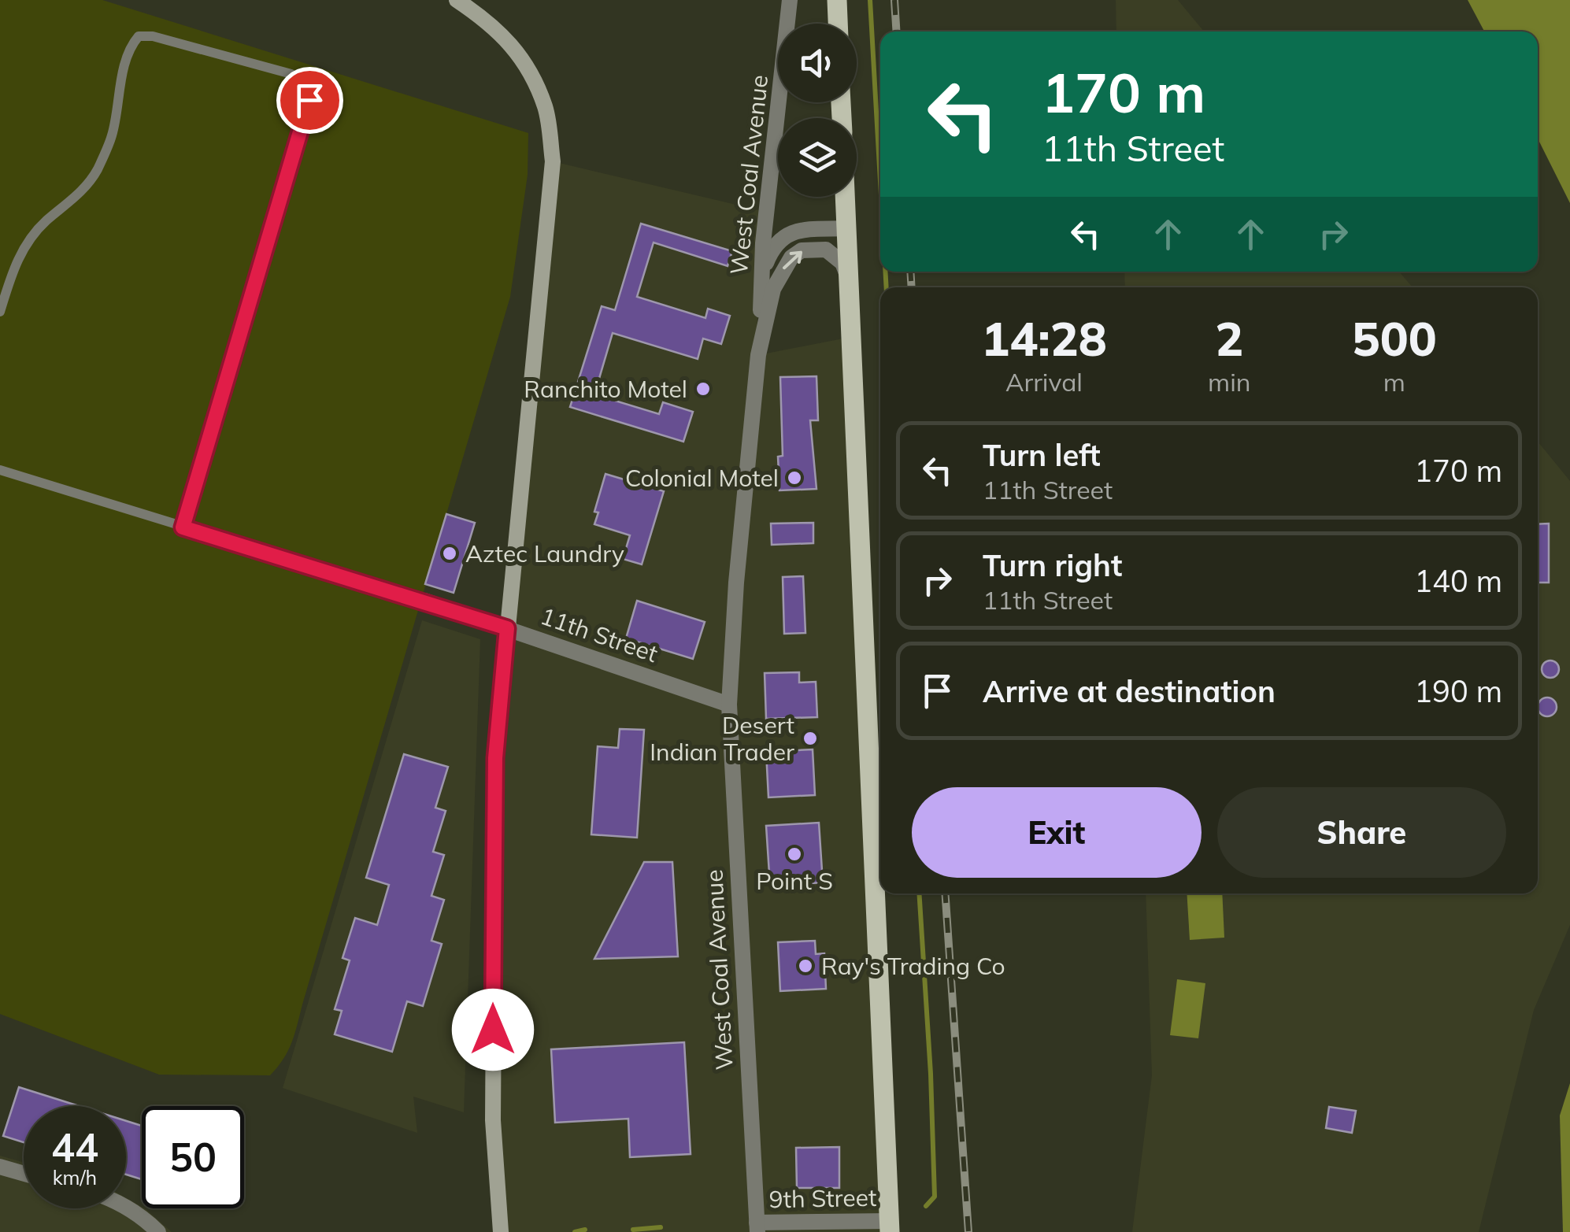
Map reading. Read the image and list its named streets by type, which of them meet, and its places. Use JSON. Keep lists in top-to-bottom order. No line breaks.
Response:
{"streets":{"street":["West Coal Avenue","11th Street","9th Street"]},"crossings":[["West Coal Avenue","11th Street"],["West Coal Avenue","9th Street"]],"places":["Ranchito Motel","Colonial Motel","Aztec Laundry","Desert Indian Trader","Point S","Ray's Trading Co"],"page":{"turn":["170 m","11th Street"],"eta":["14:28","Arrival","2","min","500","m"],"list":[{"name":"Turn left","note":"11th Street","value":"170 m"},{"name":"Turn right","note":"11th Street","value":"140 m"},{"name":"Arrive at destination","value":"190 m"}],"buttons":["Exit","Share"],"speed":"44 km/h","limit":"50"}}
